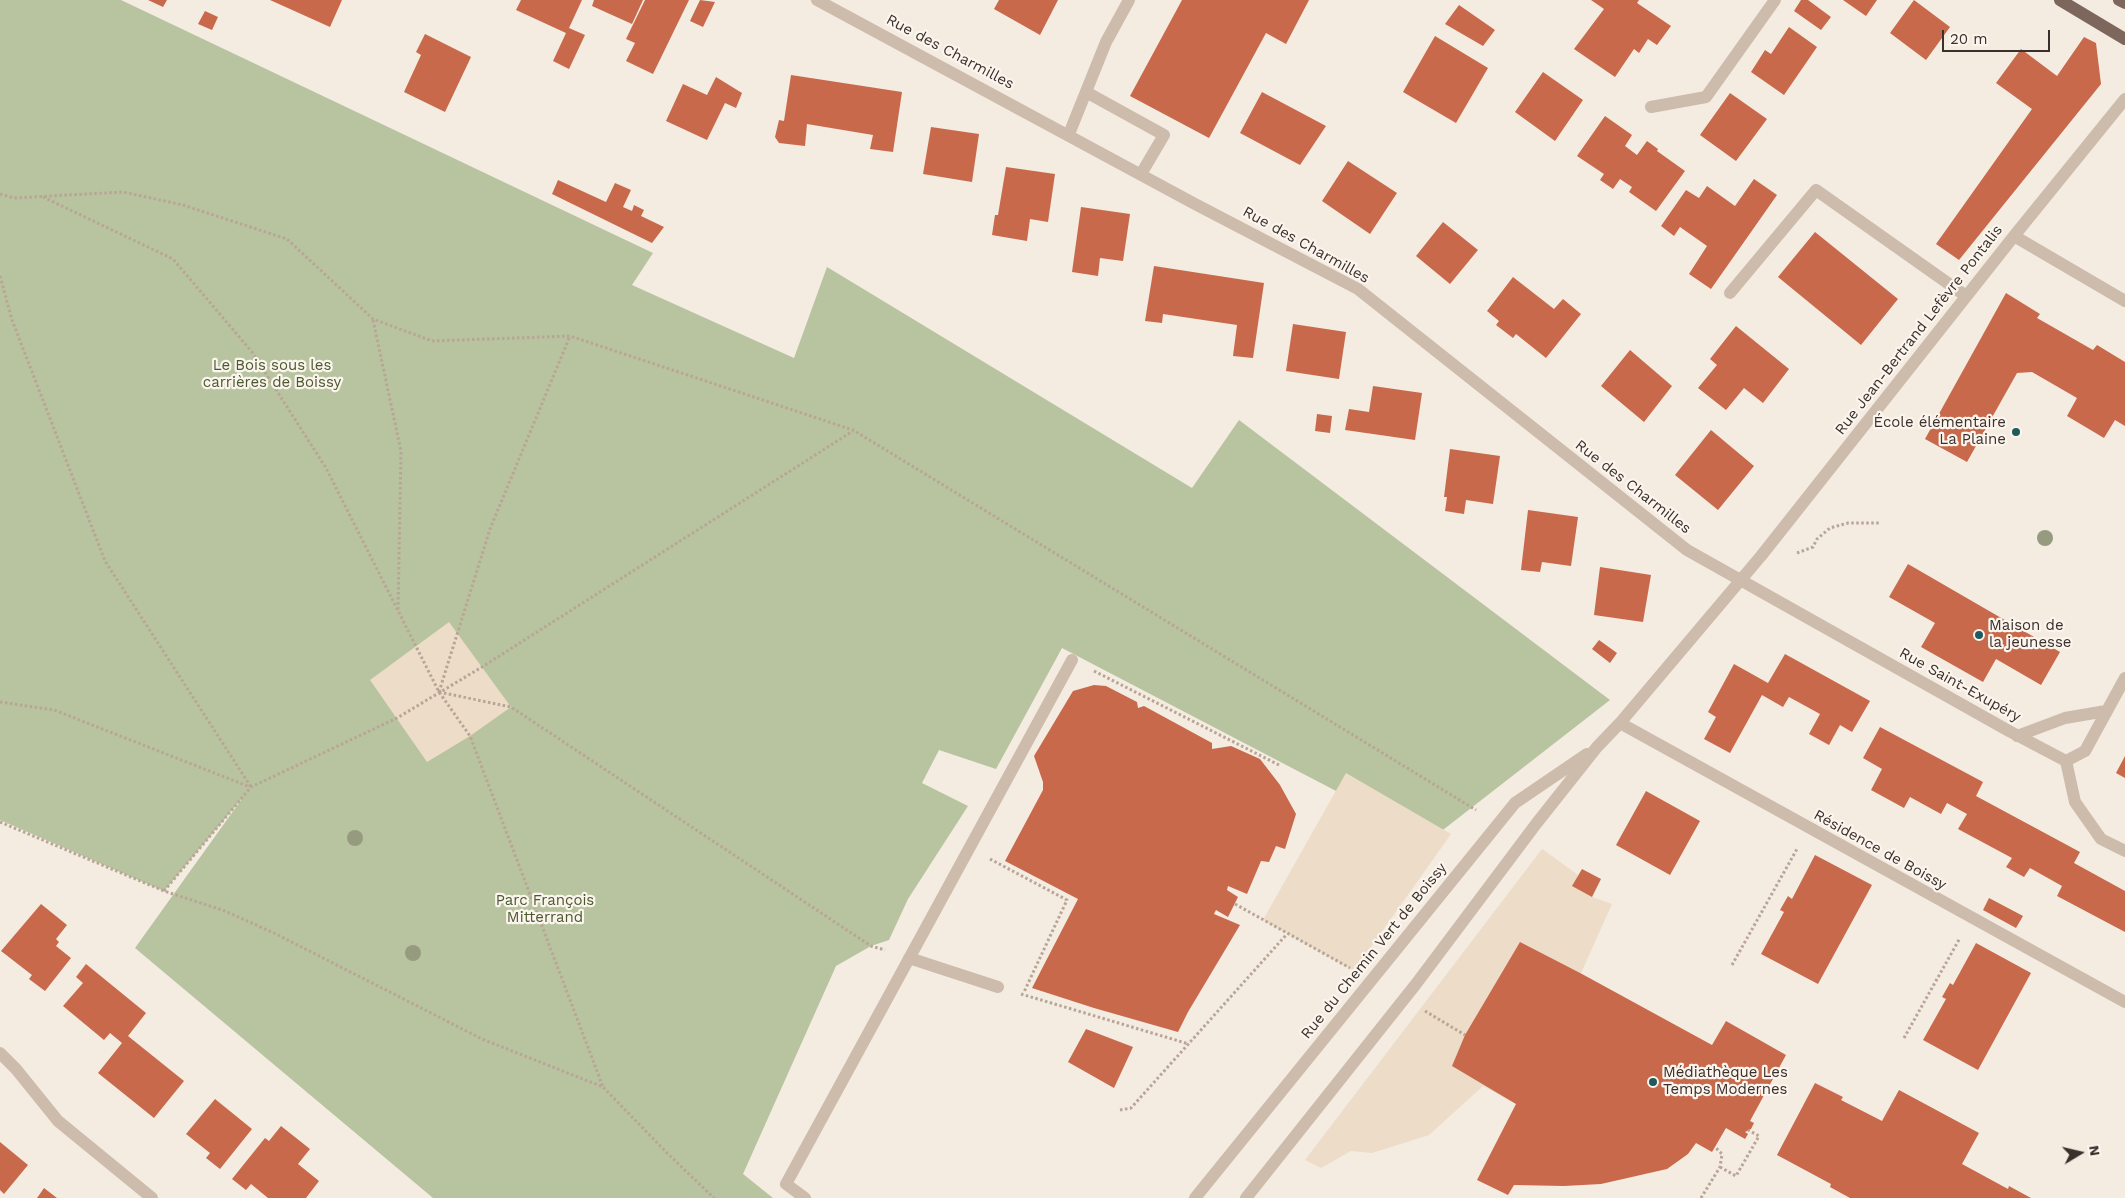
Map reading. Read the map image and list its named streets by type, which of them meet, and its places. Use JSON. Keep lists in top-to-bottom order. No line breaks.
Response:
{"streets":{"street":["Rue des Charmilles","Rue Jean-Bertrand Lefèvre Pontalis","Rue Saint-Exupéry","Résidence de Boissy","Rue du Chemin Vert de Boissy"]},"crossings":[["Rue des Charmilles","Rue Jean-Bertrand Lefèvre Pontalis"],["Rue des Charmilles","Rue Saint-Exupéry"],["Rue des Charmilles","Rue du Chemin Vert de Boissy"],["Rue Jean-Bertrand Lefèvre Pontalis","Rue Saint-Exupéry"],["Rue Jean-Bertrand Lefèvre Pontalis","Rue du Chemin Vert de Boissy"],["Rue Saint-Exupéry","Rue du Chemin Vert de Boissy"],["Résidence de Boissy","Rue du Chemin Vert de Boissy"]],"parks":["Le Bois sous les carrières de Boissy","Parc François Mitterrand"],"places":["École élémentaire La Plaine","Maison de la jeunesse","Médiathèque Les Temps Modernes"],"scale_bar":"20 m","north":"right"}
